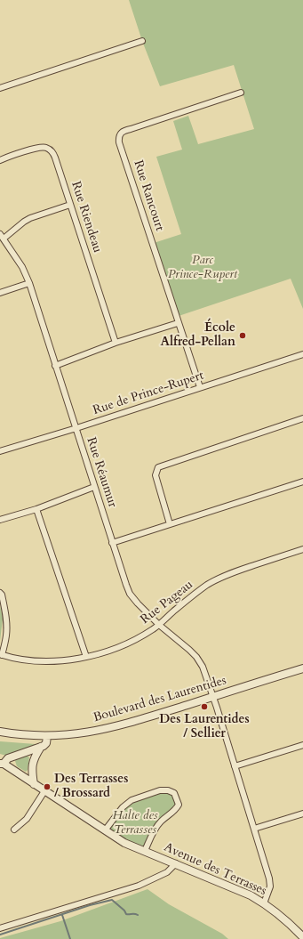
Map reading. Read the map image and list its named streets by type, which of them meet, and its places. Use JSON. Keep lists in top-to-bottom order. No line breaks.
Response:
{"streets":{"street":["Rue Rancourt","Rue Riendeau","Rue de Prince-Rupert","Rue Réaumur","Rue Pageau","Boulevard des Laurentides","Avenue des Terrasses"]},"crossings":[["Rue Rancourt","Rue de Prince-Rupert"],["Rue de Prince-Rupert","Rue Réaumur"],["Rue Réaumur","Rue Pageau"],["Rue Réaumur","Boulevard des Laurentides"],["Rue Réaumur","Avenue des Terrasses"]],"parks":["Parc Prince-Rupert","Halte des Terrasses"],"places":["École Alfred-Pellan","Des Laurentides / Sellier","Des Terrasses / Brossard"]}
